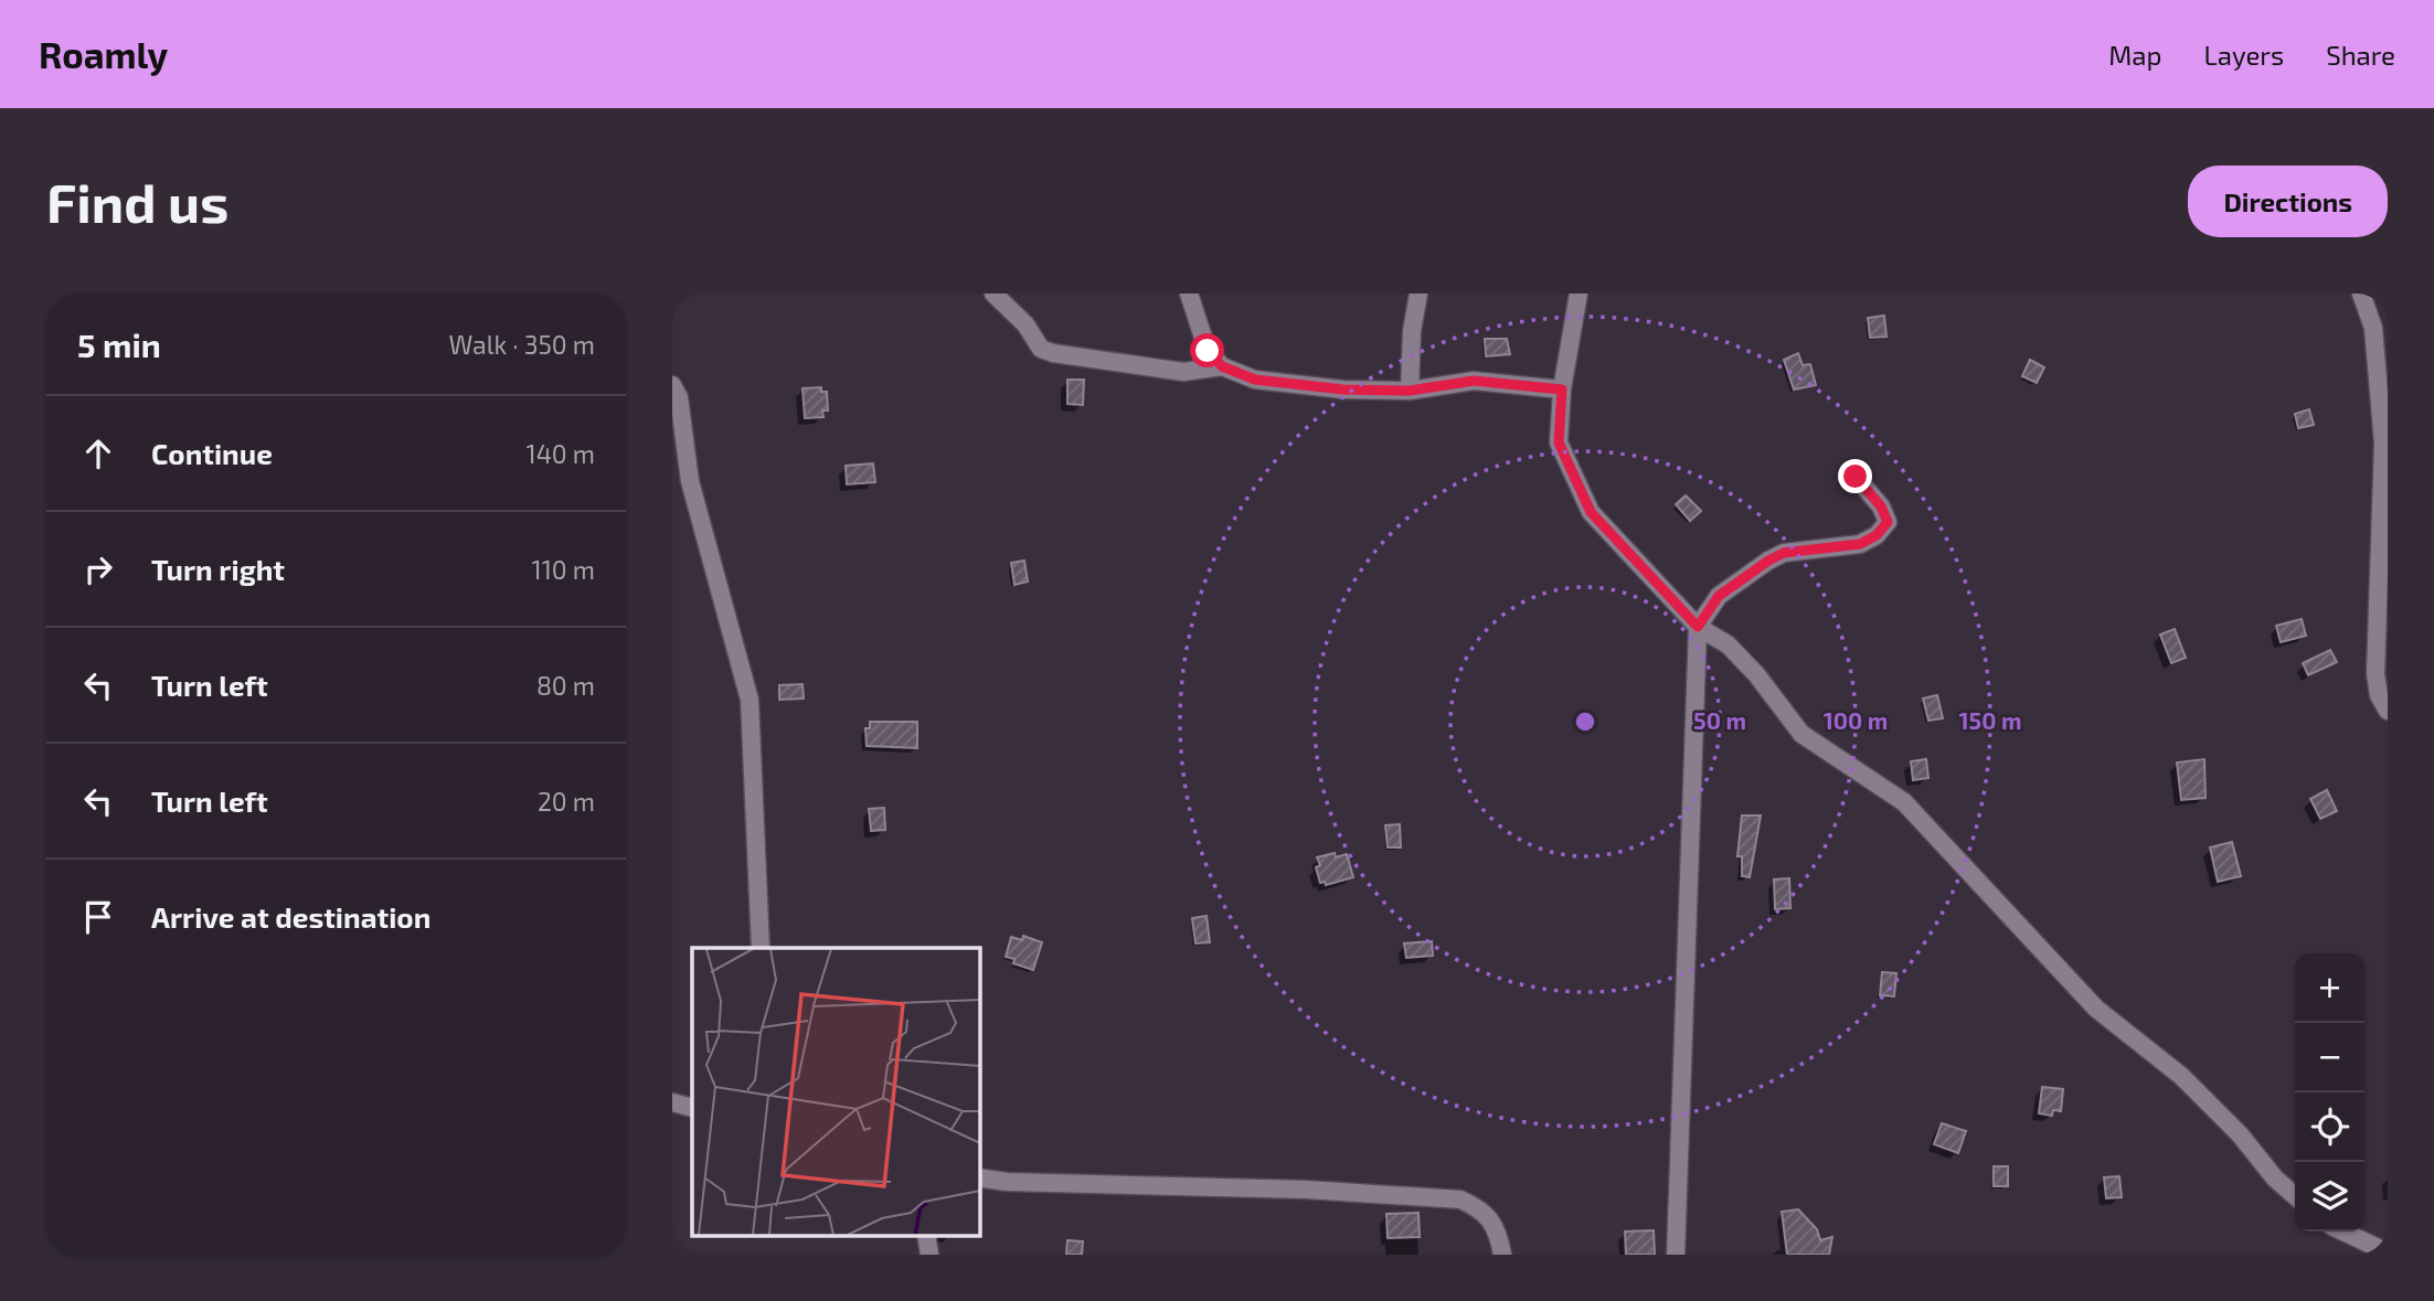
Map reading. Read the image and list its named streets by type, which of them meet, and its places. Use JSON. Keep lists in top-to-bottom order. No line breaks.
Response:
{"page":{"header":"Roamly","nav":["Map","Layers","Share"],"buttons":"Directions","title":"Find us","heading":["5 min","Walk · 350 m"],"list":[["Continue","140 m"],["Turn right","110 m"],["Turn left","80 m"],["Turn left","20 m"],"Arrive at destination"],"map_buttons":["+","−"]},"rings":["50 m","100 m","150 m"]}
